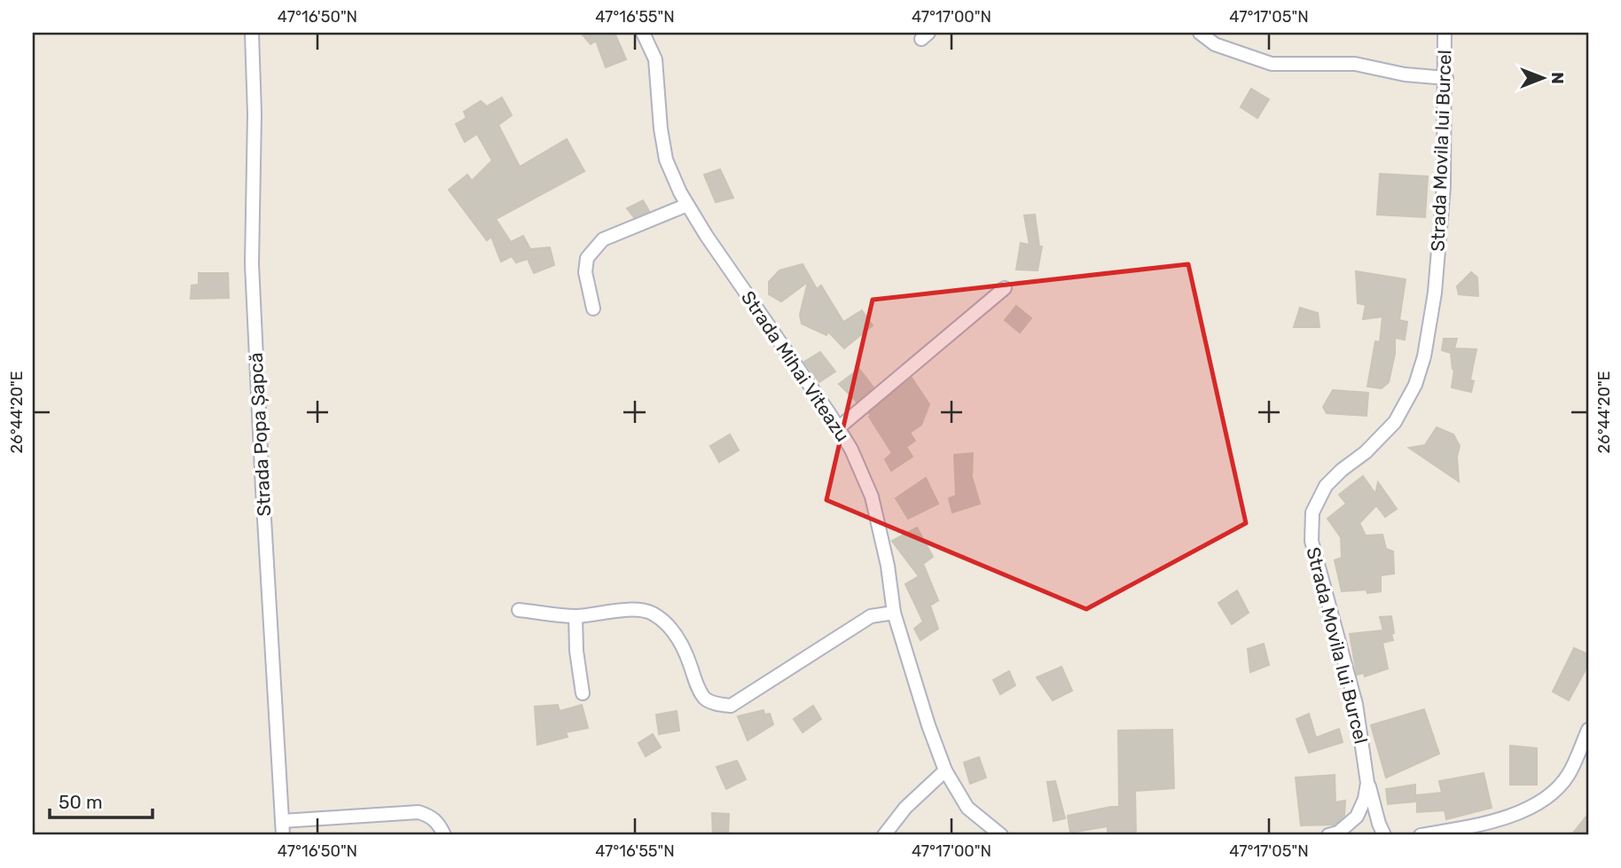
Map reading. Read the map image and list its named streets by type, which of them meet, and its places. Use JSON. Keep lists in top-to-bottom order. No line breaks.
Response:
{"streets":{"street":["Strada Movila lui Burcel","Strada Mihai Viteazu","Strada Popa Șapcă"]},"scale_bar":"50 m","north":"right","coordinates":["47°16'50\"N","47°16'55\"N","47°17'00\"N","47°17'05\"N","26°44'20\"E"]}
